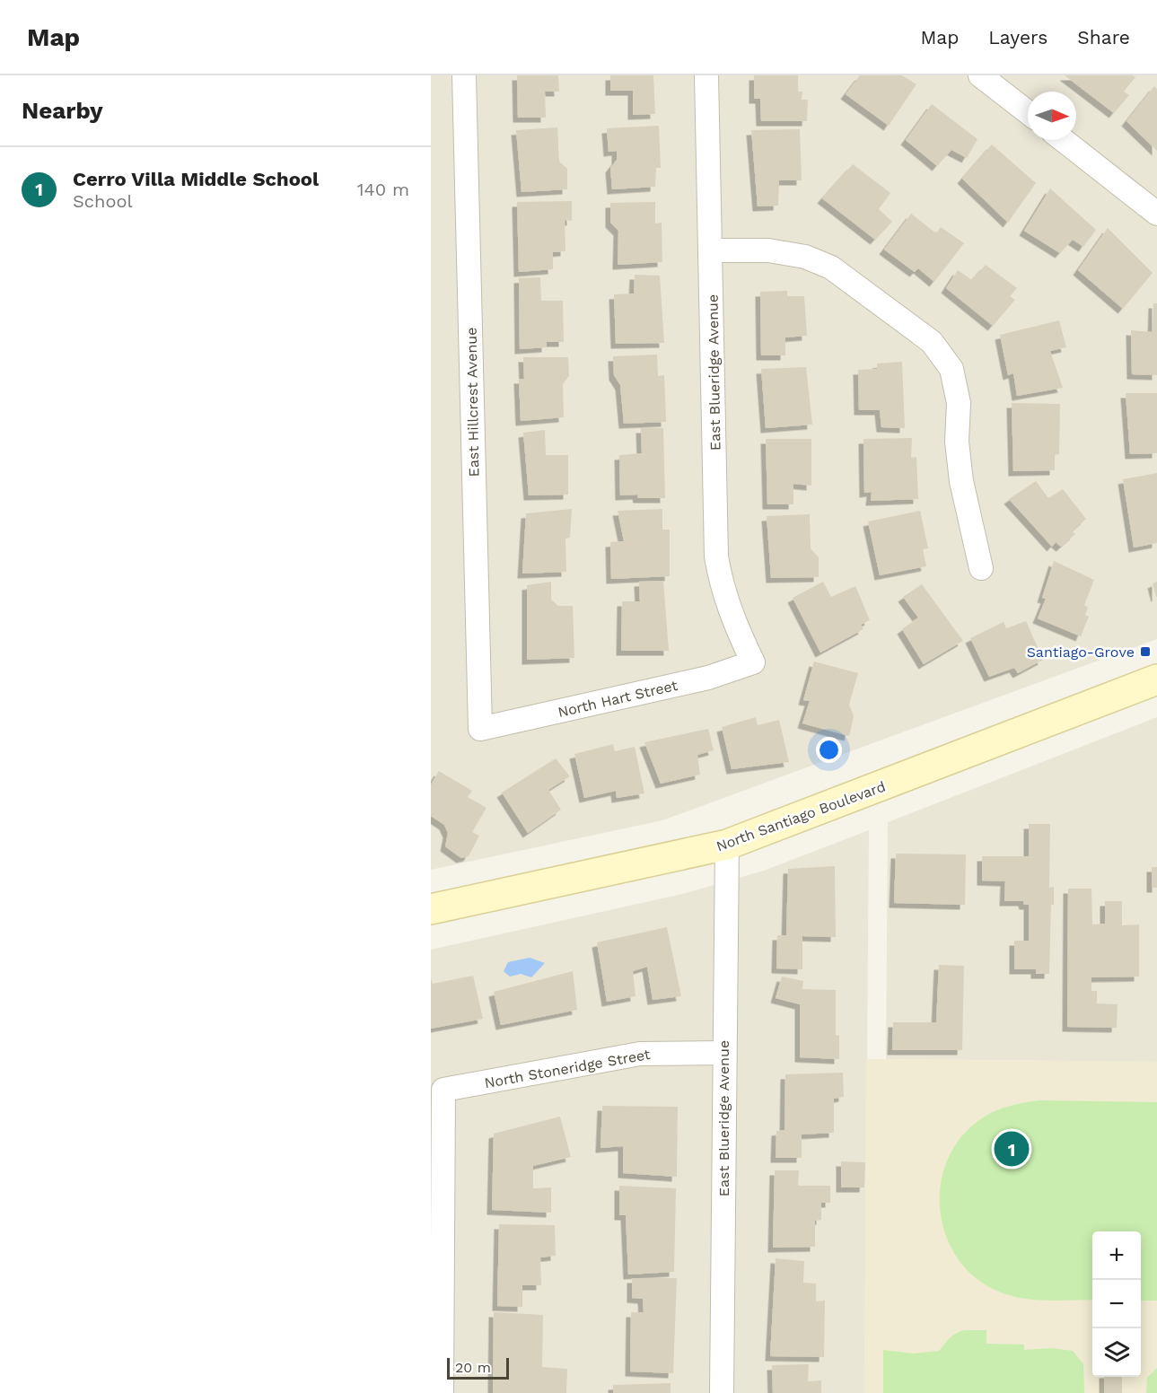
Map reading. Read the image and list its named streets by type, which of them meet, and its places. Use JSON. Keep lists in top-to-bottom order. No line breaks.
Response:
{"streets":{"main road":["North Santiago Boulevard"],"street":["East Blueridge Avenue","East Hillcrest Avenue","North Hart Street","North Stoneridge Street"]},"crossings":[["East Blueridge Avenue","North Hart Street"],["East Blueridge Avenue","North Santiago Boulevard"],["East Blueridge Avenue","North Stoneridge Street"],["East Hillcrest Avenue","North Hart Street"]],"places":{"transit":["Santiago-Grove"]},"scale_bar":"20 m","north":"right","page":{"header":"Map","nav":["Map","Layers","Share"],"heading":"Nearby","list":[{"mark":"1","name":"Cerro Villa Middle School","note":"School","value":"140 m"}],"pins":"1","map_buttons":["+","−"],"scale":"20 m"}}
